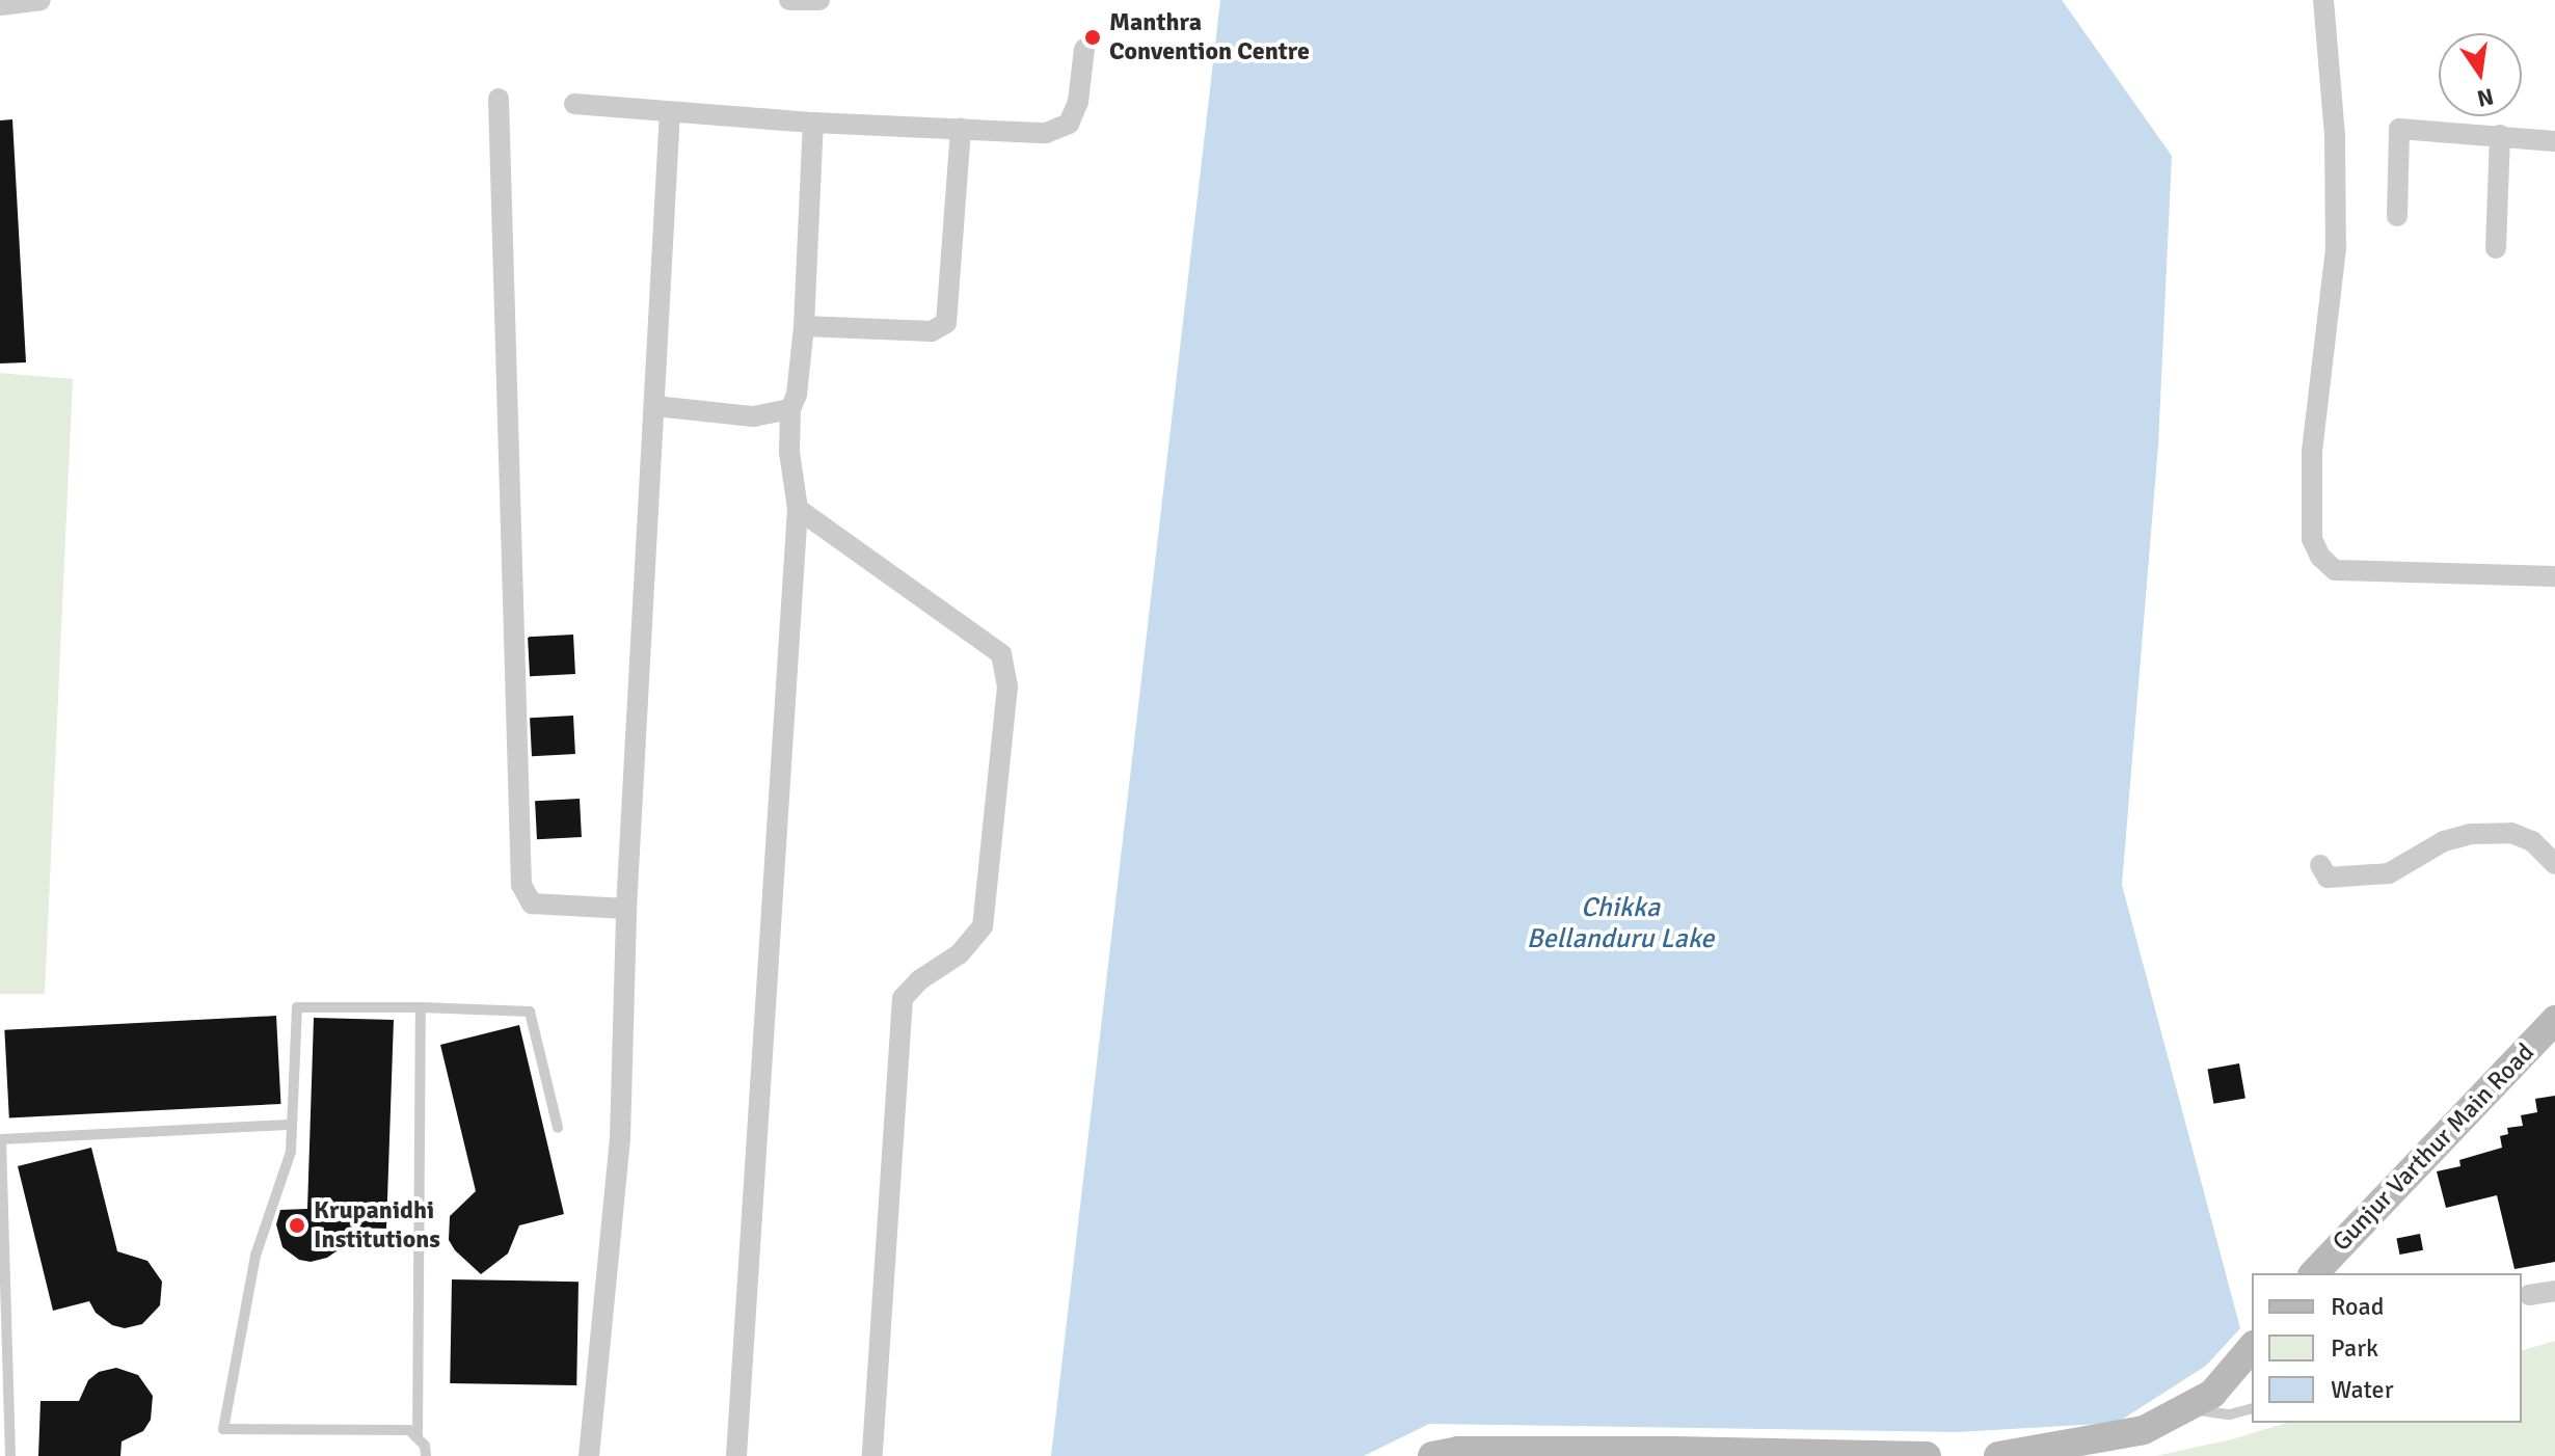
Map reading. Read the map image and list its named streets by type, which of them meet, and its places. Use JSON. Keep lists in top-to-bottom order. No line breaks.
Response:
{"streets":{"main road":["Gunjur Varthur Main Road"]},"water":["Chikka Bellanduru Lake"],"places":["Manthra Convention Centre","Krupanidhi Institutions"],"legend":["Road","Park","Water"],"north":"bottom"}
